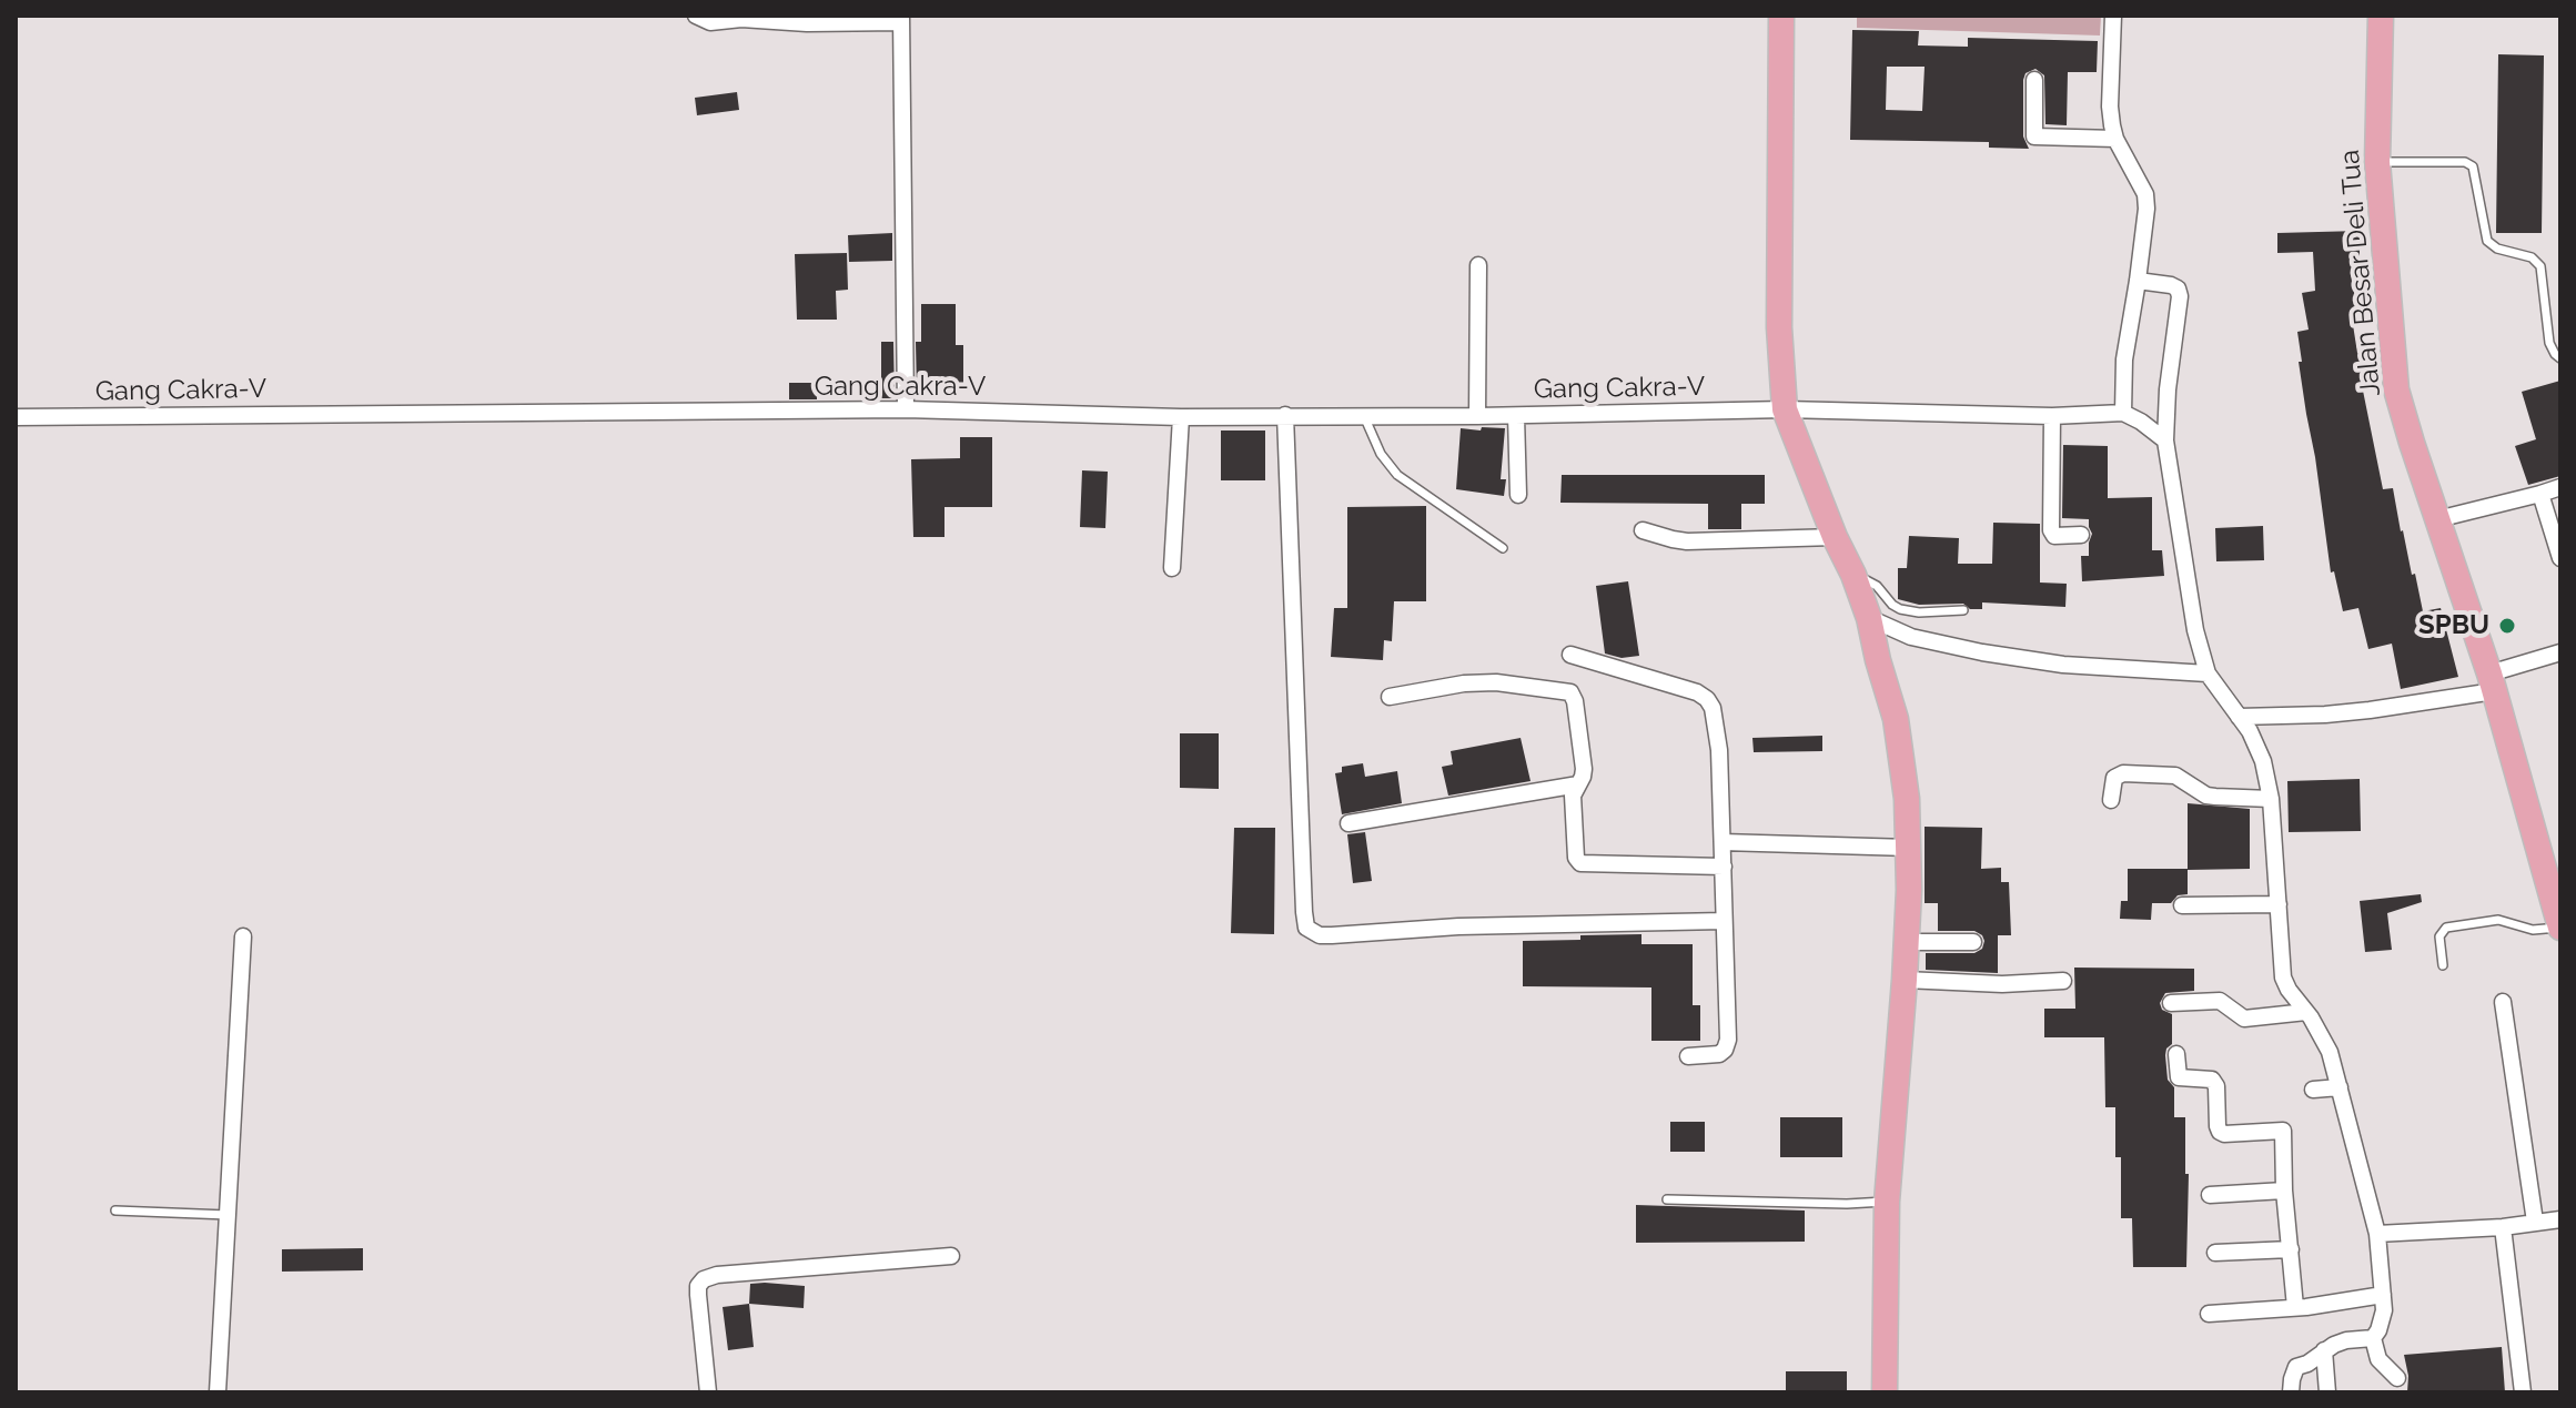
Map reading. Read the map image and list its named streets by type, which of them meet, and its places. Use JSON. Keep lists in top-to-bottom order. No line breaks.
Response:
{"streets":{"main road":["Jalan Besar Deli Tua"],"street":["Gang Cakra-V"]},"places":["SPBU"]}
